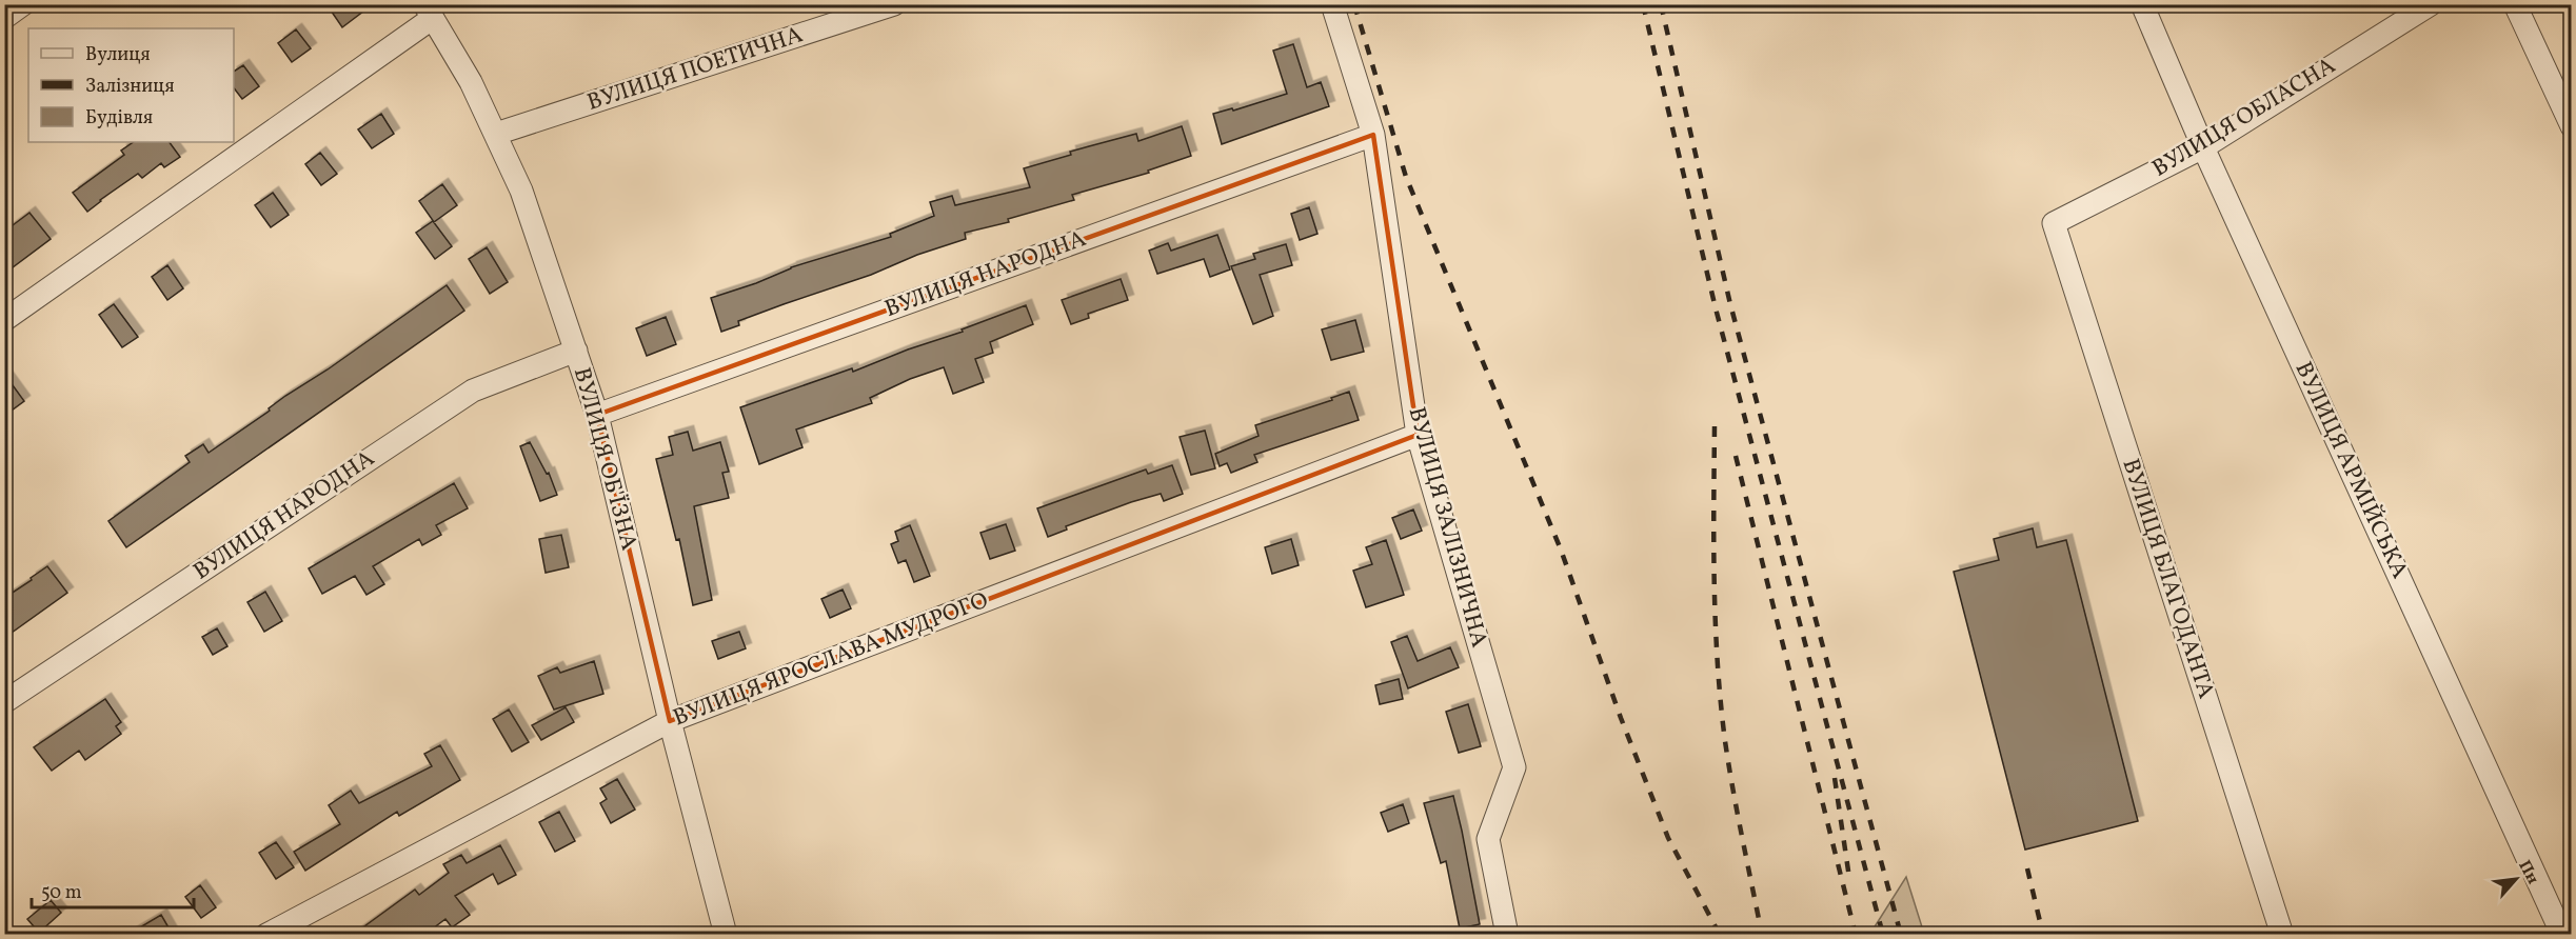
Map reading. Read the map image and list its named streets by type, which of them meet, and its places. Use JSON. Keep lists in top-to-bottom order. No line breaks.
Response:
{"streets":{"street":["ВУЛИЦЯ ПОЕТИЧНА","ВУЛИЦЯ ОБЛАСНА","ВУЛИЦЯ НАРОДНА","ВУЛИЦЯ ОБ'ЇЗНА","ВУЛИЦЯ АРМІЙСЬКА","ВУЛИЦЯ ЗАЛІЗНИЧНА","ВУЛИЦЯ БЛАГОДАНТА","ВУЛИЦЯ ЯРОСЛАВА МУДРОГО"]},"crossings":[["ВУЛИЦЯ ПОЕТИЧНА","ВУЛИЦЯ ОБ'ЇЗНА"],["ВУЛИЦЯ ОБЛАСНА","ВУЛИЦЯ АРМІЙСЬКА"],["ВУЛИЦЯ ОБЛАСНА","ВУЛИЦЯ БЛАГОДАНТА"],["ВУЛИЦЯ НАРОДНА","ВУЛИЦЯ ОБ'ЇЗНА"],["ВУЛИЦЯ НАРОДНА","ВУЛИЦЯ ЗАЛІЗНИЧНА"],["ВУЛИЦЯ ОБ'ЇЗНА","ВУЛИЦЯ ЯРОСЛАВА МУДРОГО"],["ВУЛИЦЯ ЗАЛІЗНИЧНА","ВУЛИЦЯ ЯРОСЛАВА МУДРОГО"]],"legend":["Вулиця","Залізниця","Будівля"],"scale_bar":"50 m","north":"top right"}
